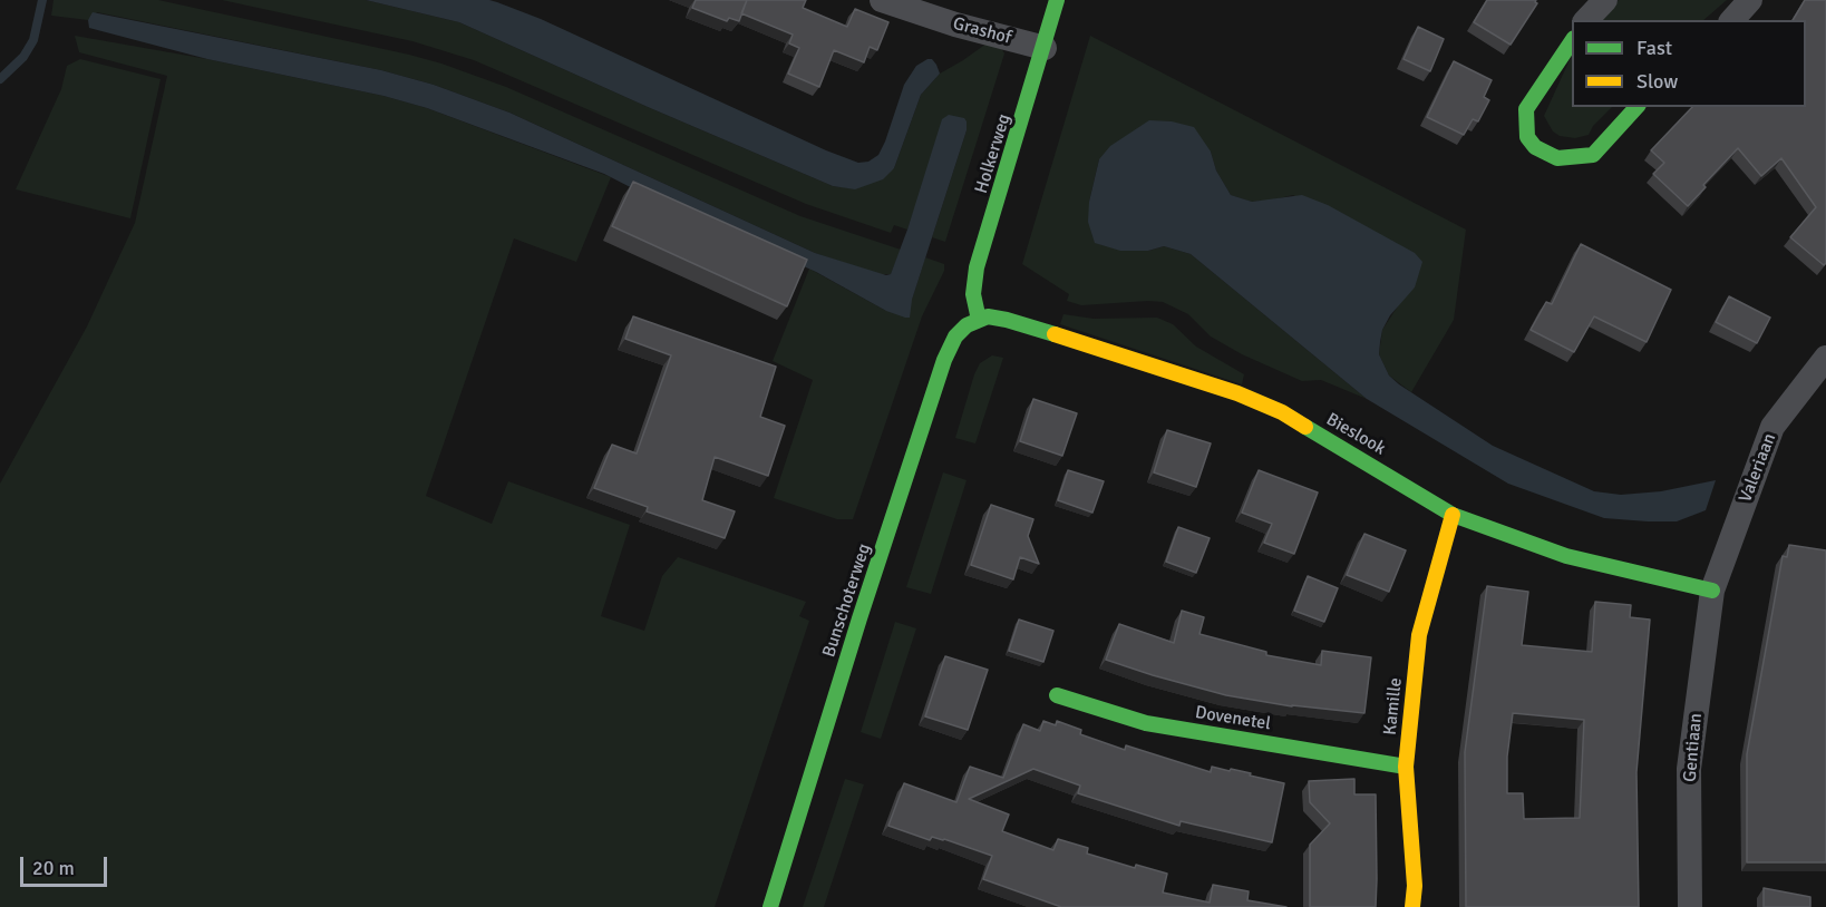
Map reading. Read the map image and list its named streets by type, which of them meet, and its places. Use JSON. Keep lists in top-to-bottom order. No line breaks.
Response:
{"streets":{"street":["Grashof","Holkerweg","Bieslook","Valeriaan","Bunschoterweg","Kamille","Dovenetel","Gentiaan"]},"crossings":[["Grashof","Holkerweg"],["Holkerweg","Bieslook"],["Holkerweg","Bunschoterweg"],["Bieslook","Valeriaan"],["Bieslook","Bunschoterweg"],["Bieslook","Kamille"],["Bieslook","Gentiaan"],["Valeriaan","Gentiaan"],["Kamille","Dovenetel"]],"legend":["Fast","Slow"],"scale_bar":"20 m"}
